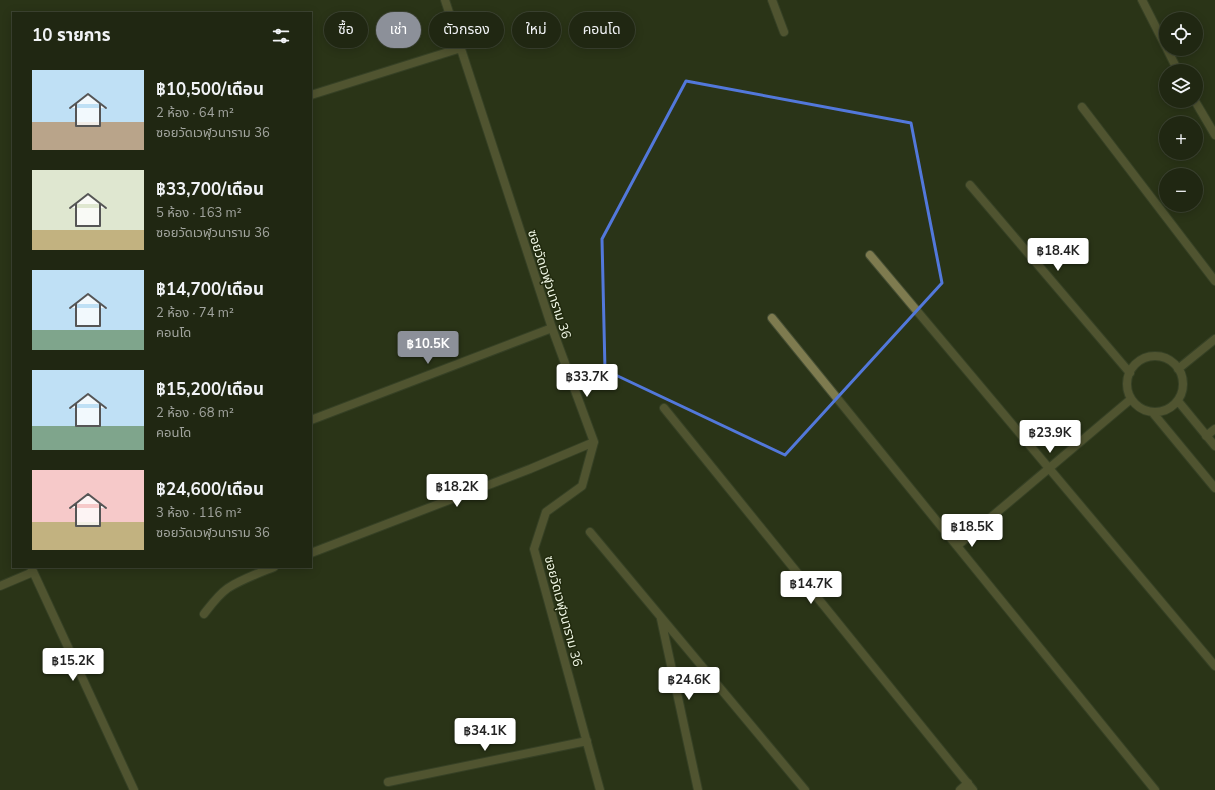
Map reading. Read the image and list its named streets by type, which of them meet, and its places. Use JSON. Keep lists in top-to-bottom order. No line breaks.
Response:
{"streets":{"street":["ซอยวัดเวฬุวนาราม 36"]},"page":{"map_buttons":["+","−"],"chip":["ซื้อ","เช่า","ตัวกรอง","ใหม่","คอนโด"],"heading":"10 รายการ","list":[{"name":"฿10,500/เดือน","note":"2 ห้อง · 64 m² · ซอยวัดเวฬุวนาราม 36"},{"name":"฿33,700/เดือน","note":"5 ห้อง · 163 m² · ซอยวัดเวฬุวนาราม 36"},{"name":"฿14,700/เดือน","note":"2 ห้อง · 74 m² · คอนโด"},{"name":"฿15,200/เดือน","note":"2 ห้อง · 68 m² · คอนโด"},{"name":"฿24,600/เดือน","note":"3 ห้อง · 116 m² · ซอยวัดเวฬุวนาราม 36"}],"price":["฿18.4K","฿10.5K","฿33.7K","฿23.9K","฿18.2K","฿18.5K","฿14.7K","฿15.2K","฿24.6K","฿34.1K"]}}
